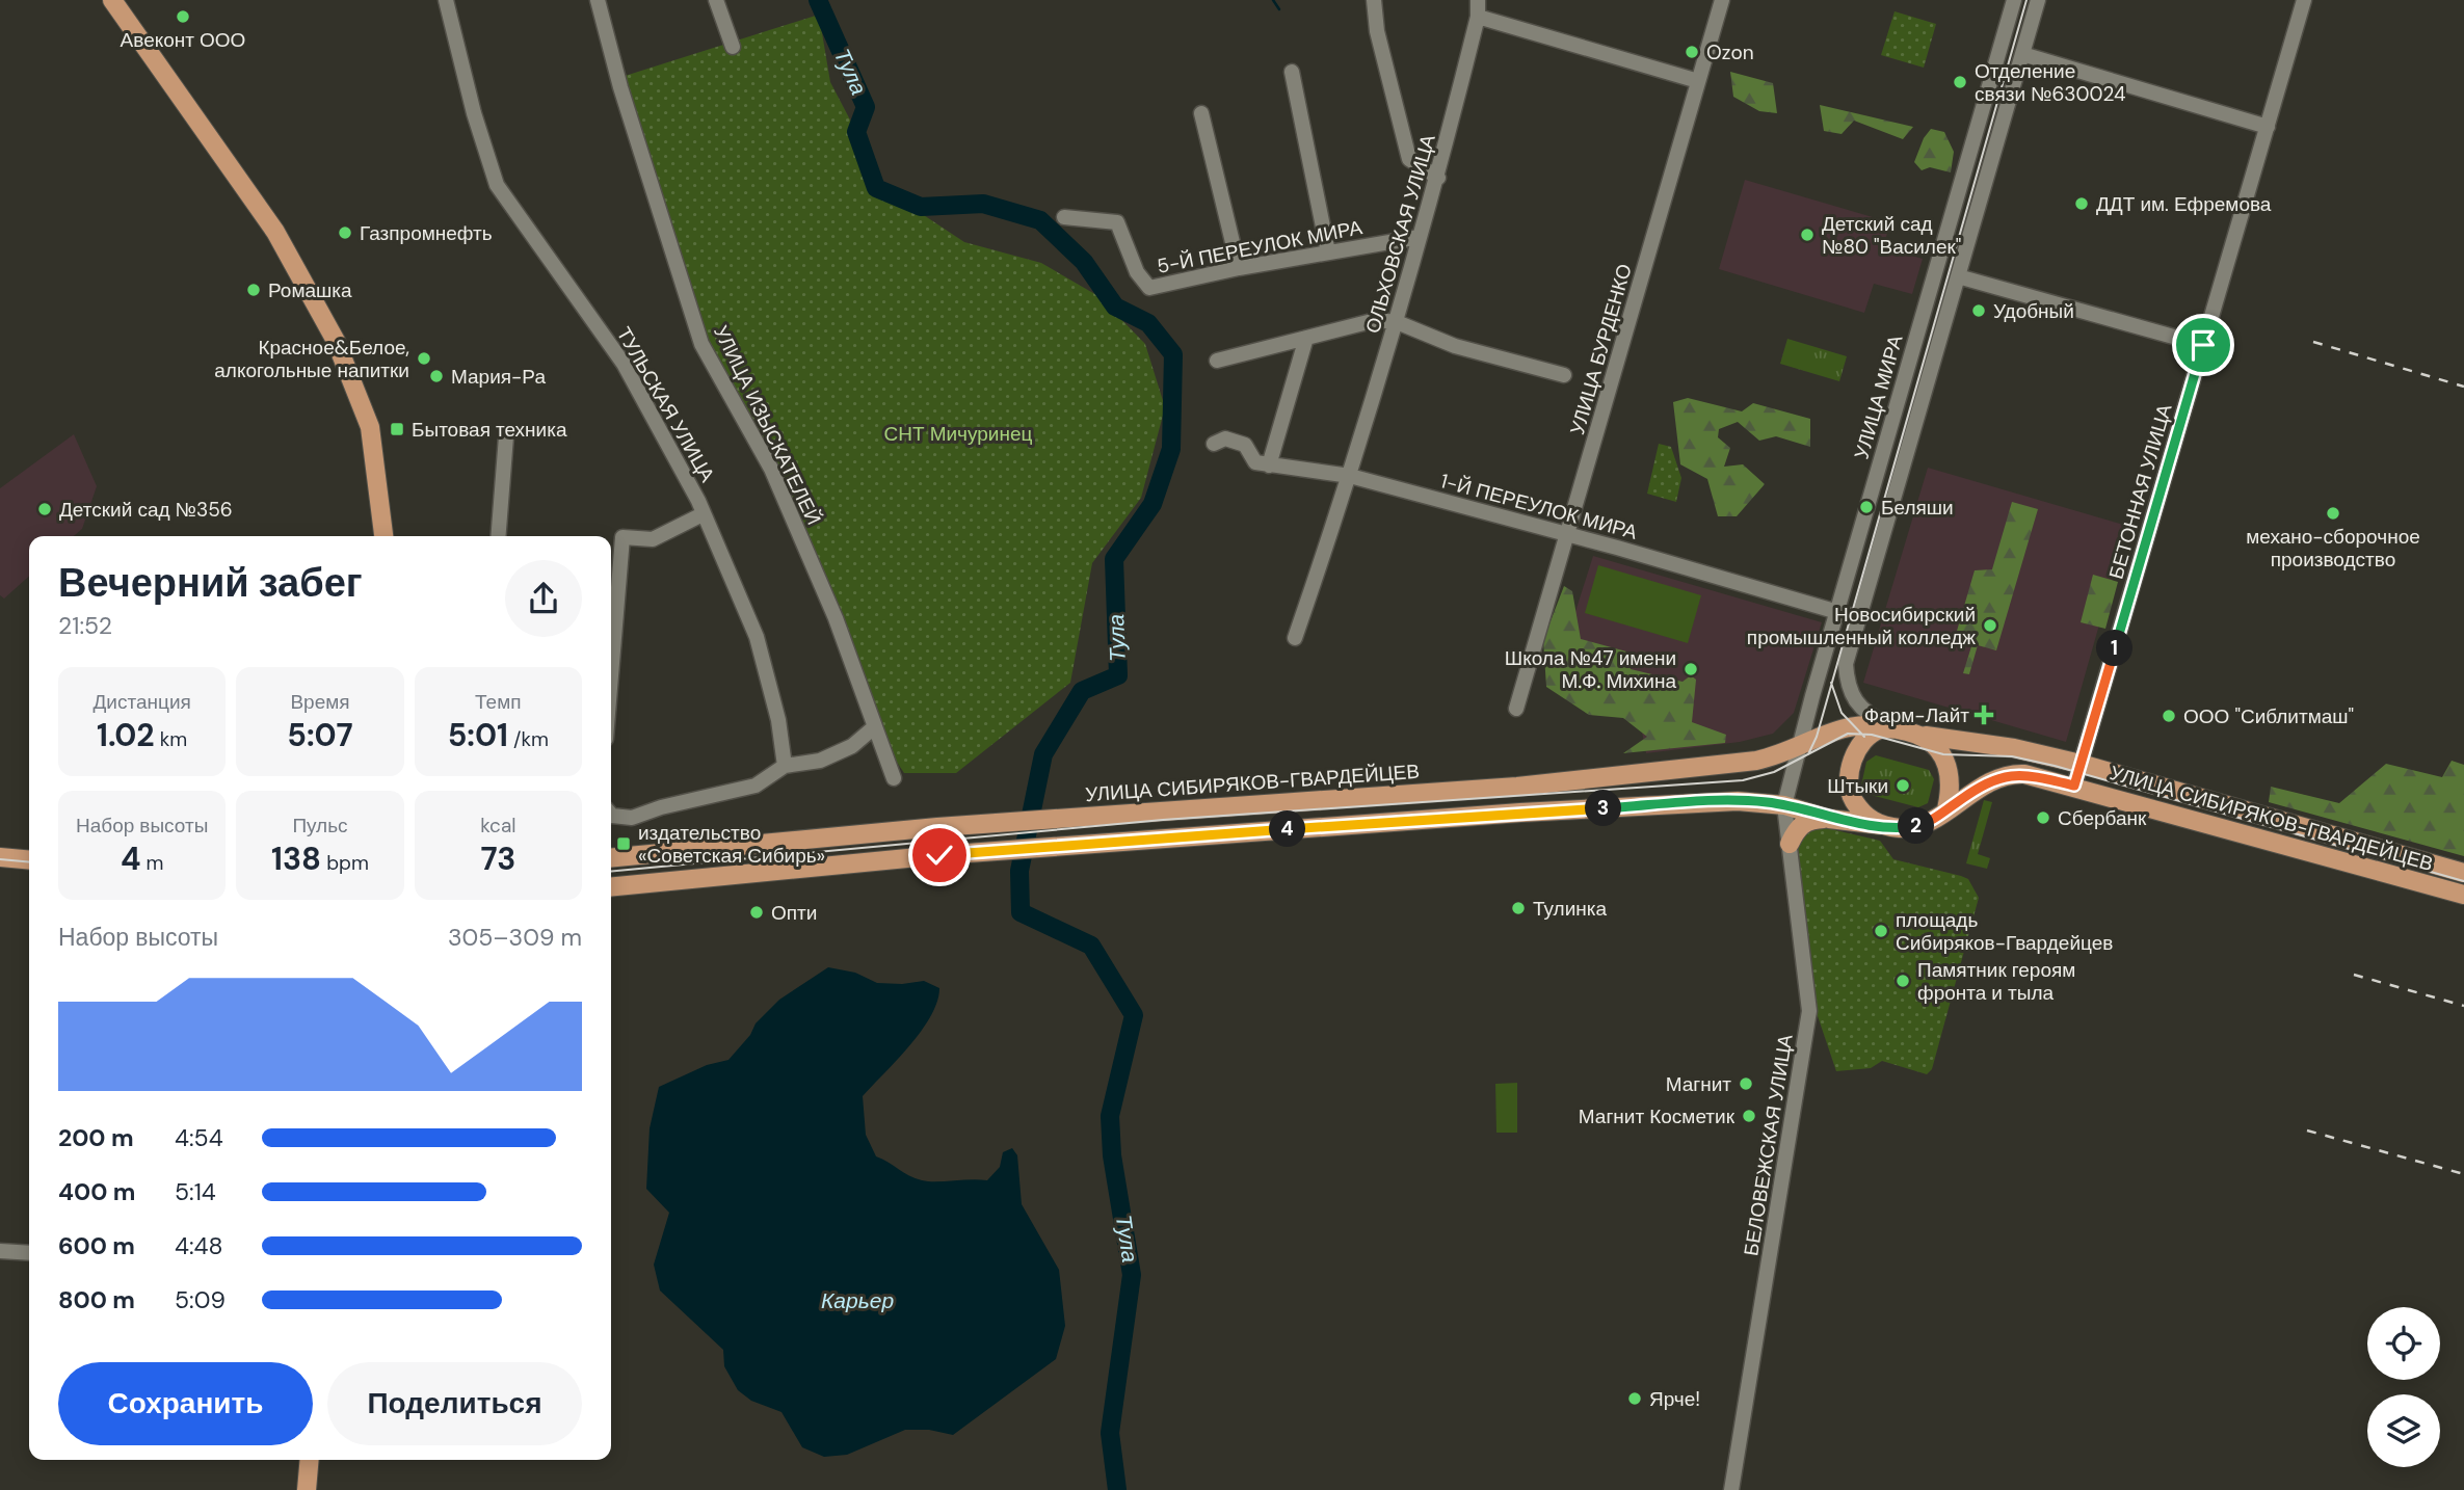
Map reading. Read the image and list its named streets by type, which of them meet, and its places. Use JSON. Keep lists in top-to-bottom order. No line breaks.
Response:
{"streets":{"main road":["УЛИЦА СИБИРЯКОВ-ГВАРДЕЙЦЕВ"],"street":["ОЛЬХОВСКАЯ УЛИЦА","5-Й ПЕРЕУЛОК МИРА","УЛИЦА БУРДЕНКО","УЛИЦА МИРА","ТУЛЬСКАЯ УЛИЦА","УЛИЦА ИЗЫСКАТЕЛЕЙ","БЕТОННАЯ УЛИЦА","1-Й ПЕРЕУЛОК МИРА","БЕЛОВЕЖСКАЯ УЛИЦА"]},"crossings":[["ОЛЬХОВСКАЯ УЛИЦА","5-Й ПЕРЕУЛОК МИРА"],["ОЛЬХОВСКАЯ УЛИЦА","1-Й ПЕРЕУЛОК МИРА"],["УЛИЦА БУРДЕНКО","1-Й ПЕРЕУЛОК МИРА"],["УЛИЦА МИРА","1-Й ПЕРЕУЛОК МИРА"],["УЛИЦА МИРА","УЛИЦА СИБИРЯКОВ-ГВАРДЕЙЦЕВ"],["УЛИЦА МИРА","БЕЛОВЕЖСКАЯ УЛИЦА"],["БЕТОННАЯ УЛИЦА","УЛИЦА СИБИРЯКОВ-ГВАРДЕЙЦЕВ"]],"water":["Тула","Карьер"],"parks":["СНТ Мичуринец"],"places":{"other":["Авеконт ООО","Ozon","Отделение связи №630024","ДДТ им. Ефремова","Газпромнефть","Детский сад №80 \"Василек\"","Ромашка","Удобный","Красное&Белое, алкогольные напитки","Мария-Ра","Беляши","Детский сад №356","механо-сборочное производство","Новосибирский промышленный колледж","Школа №47 имени М.Ф. Михина","ООО \"Сиблитмаш\"","Штыки","Сбербанк","Тулинка","Опти","площадь Сибиряков-Гвардейцев","Памятник героям фронта и тыла","Магнит","Магнит Косметик","Ярче!"],"transit":["Бытовая техника","издательство «Советская Сибирь»"],"health":["Фарм-Лайт"]},"page":{"heading":["Вечерний забег","21:52"],"pins":["1","3","2","4"],"stats":[["Дистанция","1.02 km"],["Время","5:07"],["Темп","5:01 /km"],["Набор высоты","4 m"],["Пульс","138 bpm"],["kcal","73"]],"chart":["Набор высоты","305–309 m"],"list":[{"name":"200 m","note":"4:54"},{"name":"400 m","note":"5:14"},{"name":"600 m","note":"4:48"},{"name":"800 m","note":"5:09"}],"buttons":["Сохранить","Поделиться"]}}
